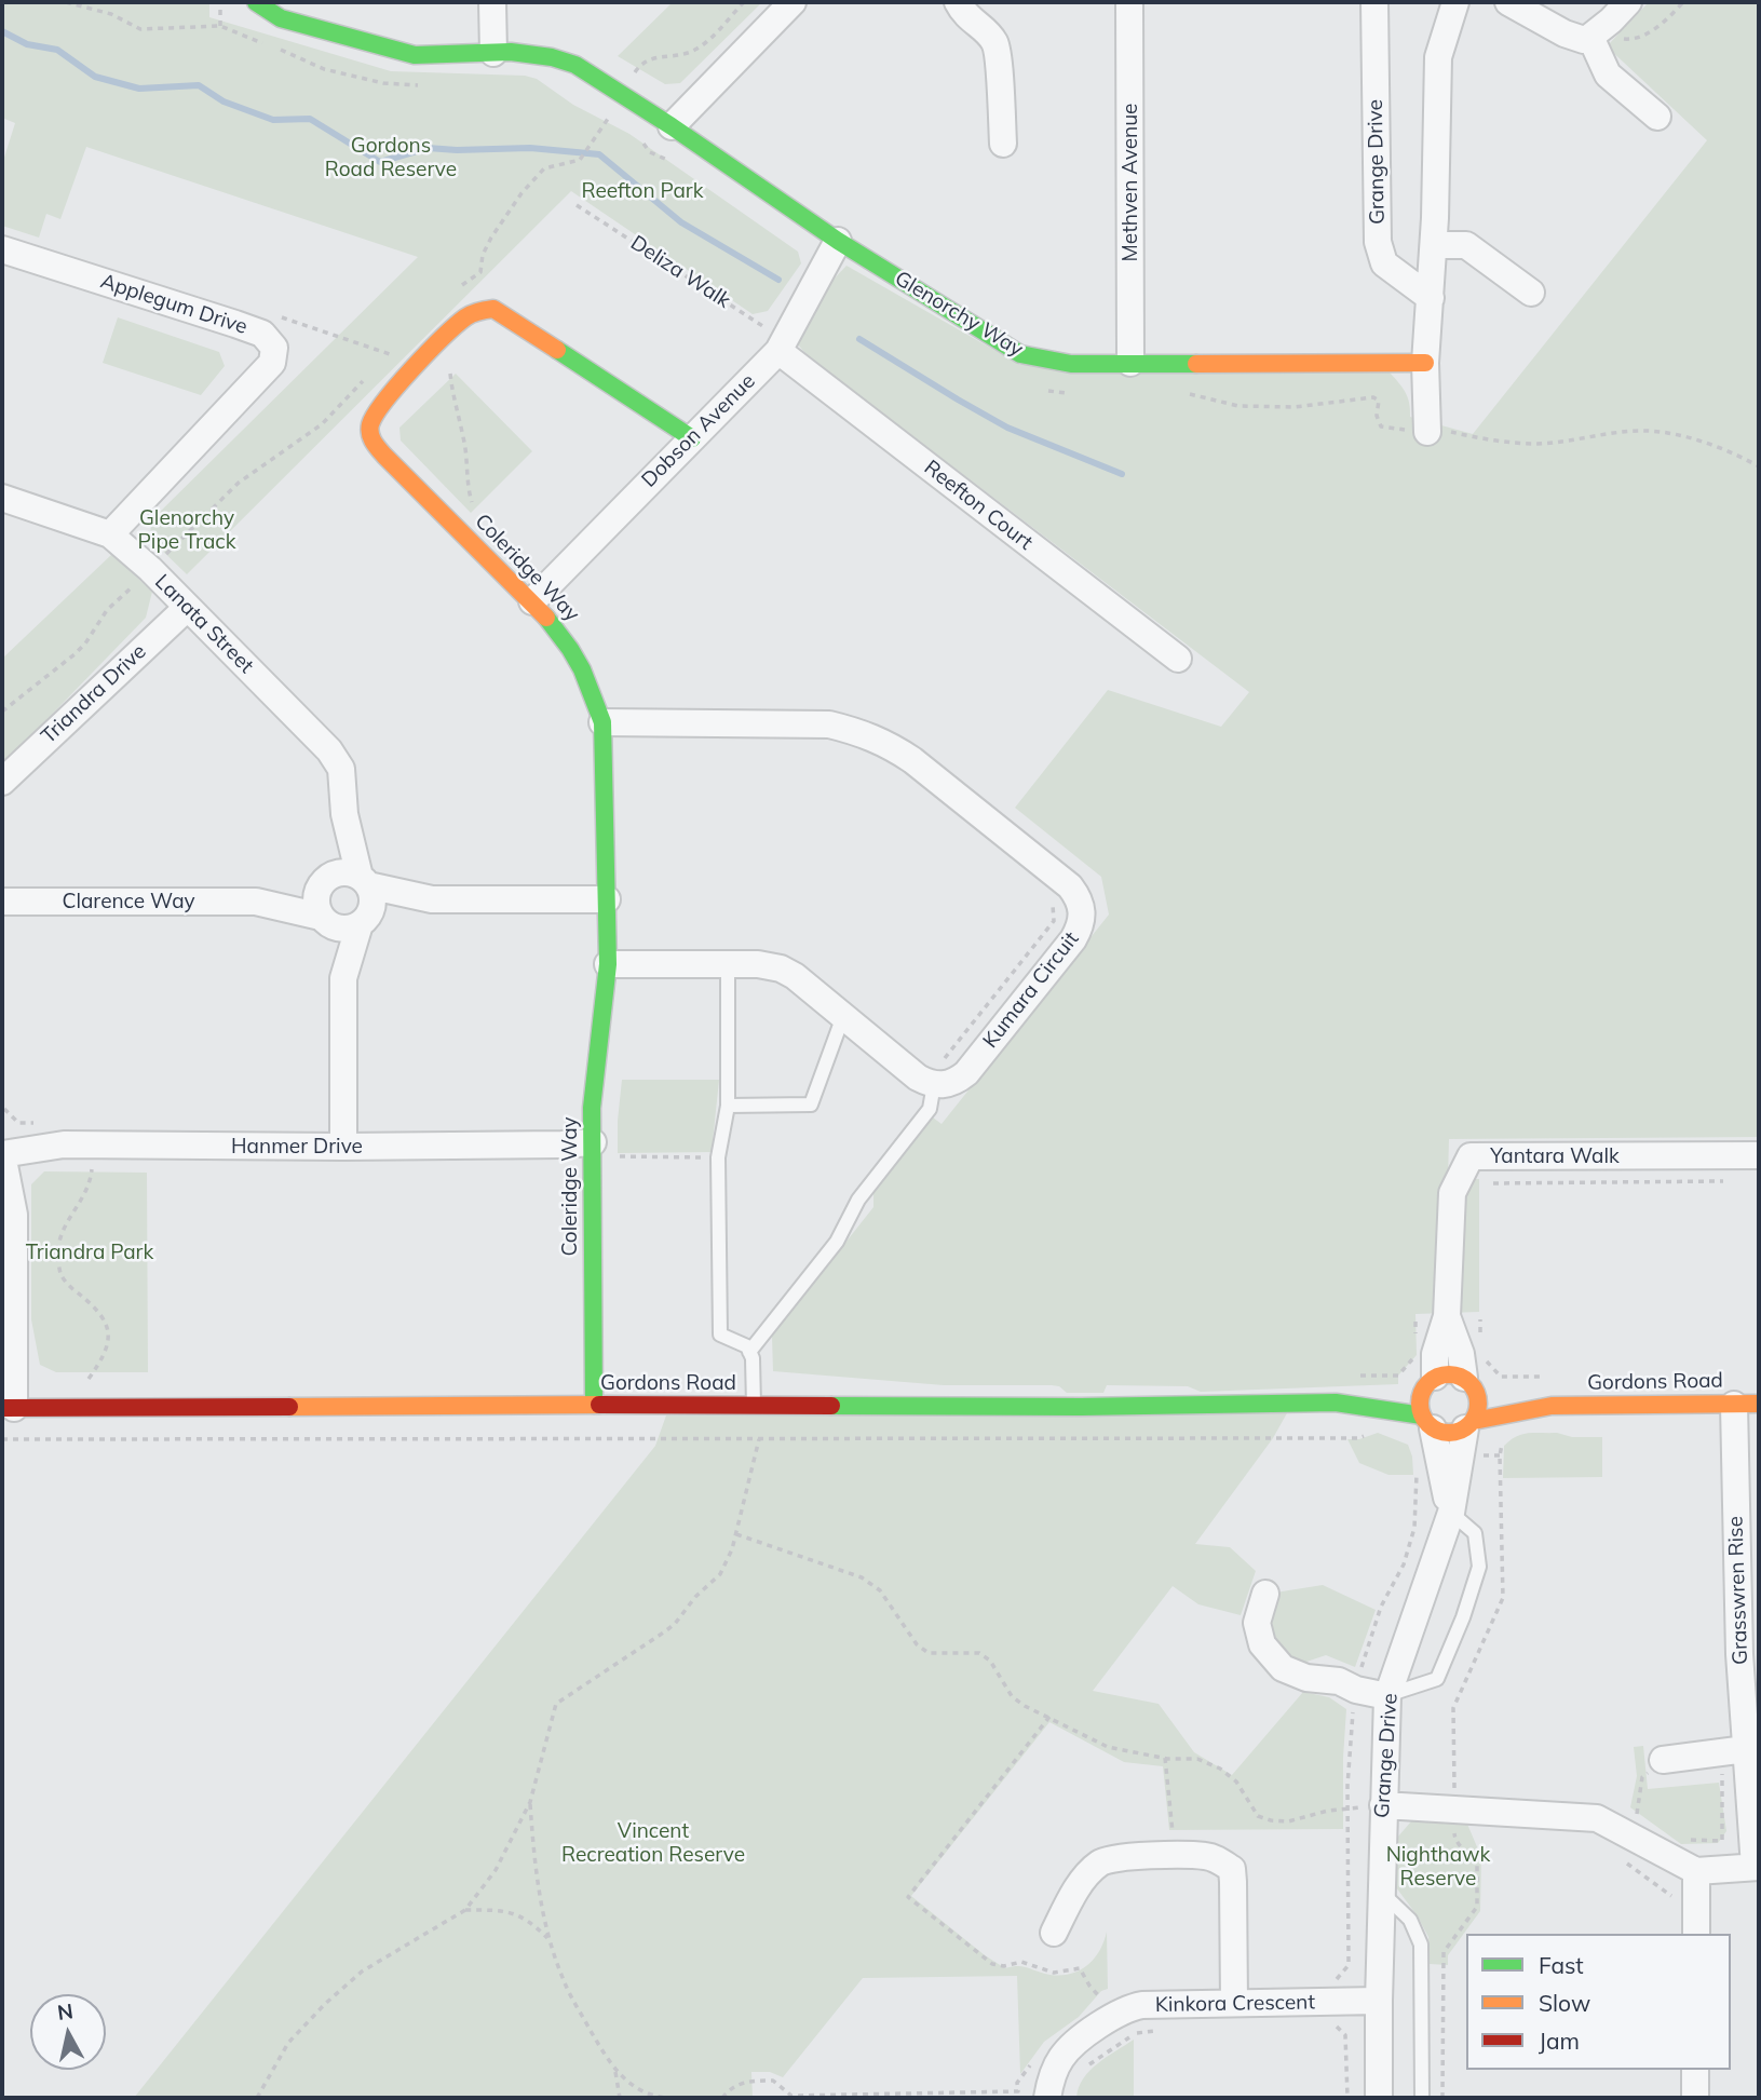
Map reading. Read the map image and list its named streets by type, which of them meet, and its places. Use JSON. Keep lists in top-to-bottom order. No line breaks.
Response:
{"streets":{"street":["Grange Drive","Methven Avenue","Applegum Drive","Glenorchy Way","Dobson Avenue","Reefton Court","Coleridge Way","Lanata Street","Triandra Drive","Clarence Way","Kumara Circuit","Hanmer Drive","Yantara Walk","Gordons Road","Grasswren Rise","Kinkora Crescent"],"path":["Deliza Walk"]},"crossings":[["Grange Drive","Yantara Walk"],["Grange Drive","Gordons Road"],["Grange Drive","Kinkora Crescent"],["Methven Avenue","Glenorchy Way"],["Deliza Walk","Dobson Avenue"],["Deliza Walk","Reefton Court"],["Applegum Drive","Lanata Street"],["Glenorchy Way","Dobson Avenue"],["Dobson Avenue","Reefton Court"],["Dobson Avenue","Coleridge Way"],["Coleridge Way","Kumara Circuit"],["Coleridge Way","Hanmer Drive"],["Coleridge Way","Gordons Road"],["Lanata Street","Triandra Drive"],["Lanata Street","Clarence Way"],["Yantara Walk","Gordons Road"],["Gordons Road","Grasswren Rise"]],"parks":["Gordons Road Reserve","Reefton Park","Glenorchy Pipe Track","Triandra Park","Vincent Recreation Reserve","Nighthawk Reserve"],"legend":["Fast","Slow","Jam"],"north":"top"}
